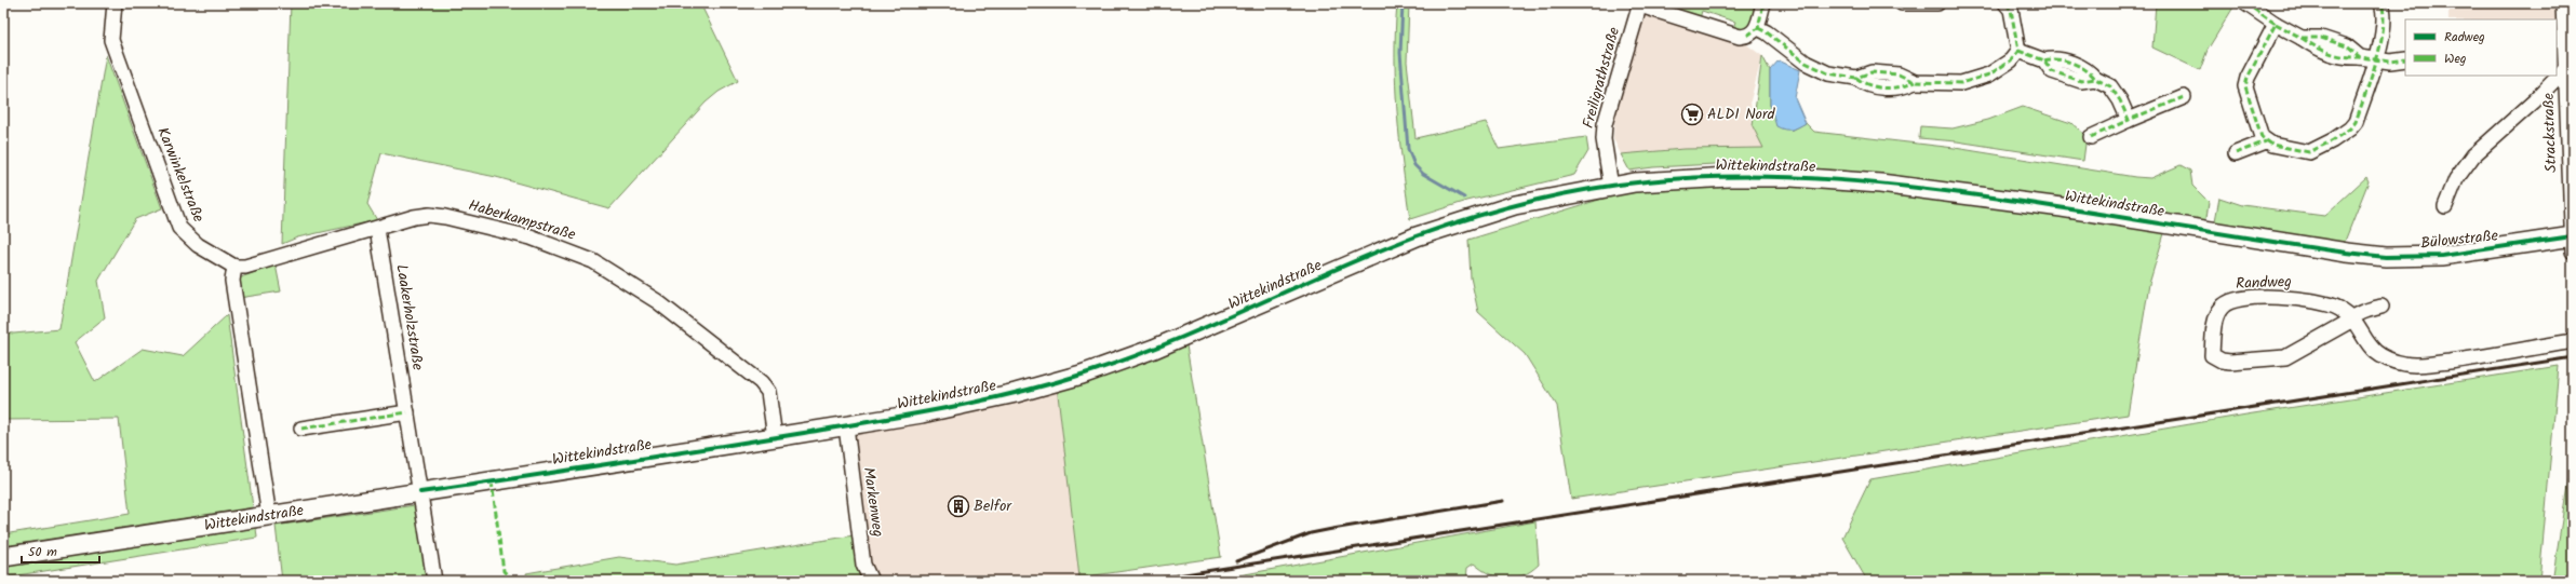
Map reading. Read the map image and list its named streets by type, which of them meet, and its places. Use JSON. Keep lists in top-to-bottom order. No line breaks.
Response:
{"streets":{"main road":["Wittekindstraße","Bülowstraße"],"street":["Freiligrathstraße","Strackstraße","Karwinkelstraße","Haberkampstraße","Randweg","Laakerholzstraße","Markenweg"]},"crossings":[["Freiligrathstraße","Wittekindstraße"],["Strackstraße","Bülowstraße"],["Wittekindstraße","Haberkampstraße"],["Wittekindstraße","Bülowstraße"],["Wittekindstraße","Laakerholzstraße"],["Wittekindstraße","Markenweg"],["Karwinkelstraße","Haberkampstraße"],["Haberkampstraße","Laakerholzstraße"]],"places":{"supermarket":["ALDI Nord"],"building":["Belfor"]},"legend":["Radweg","Weg"],"scale_bar":"50 m"}
